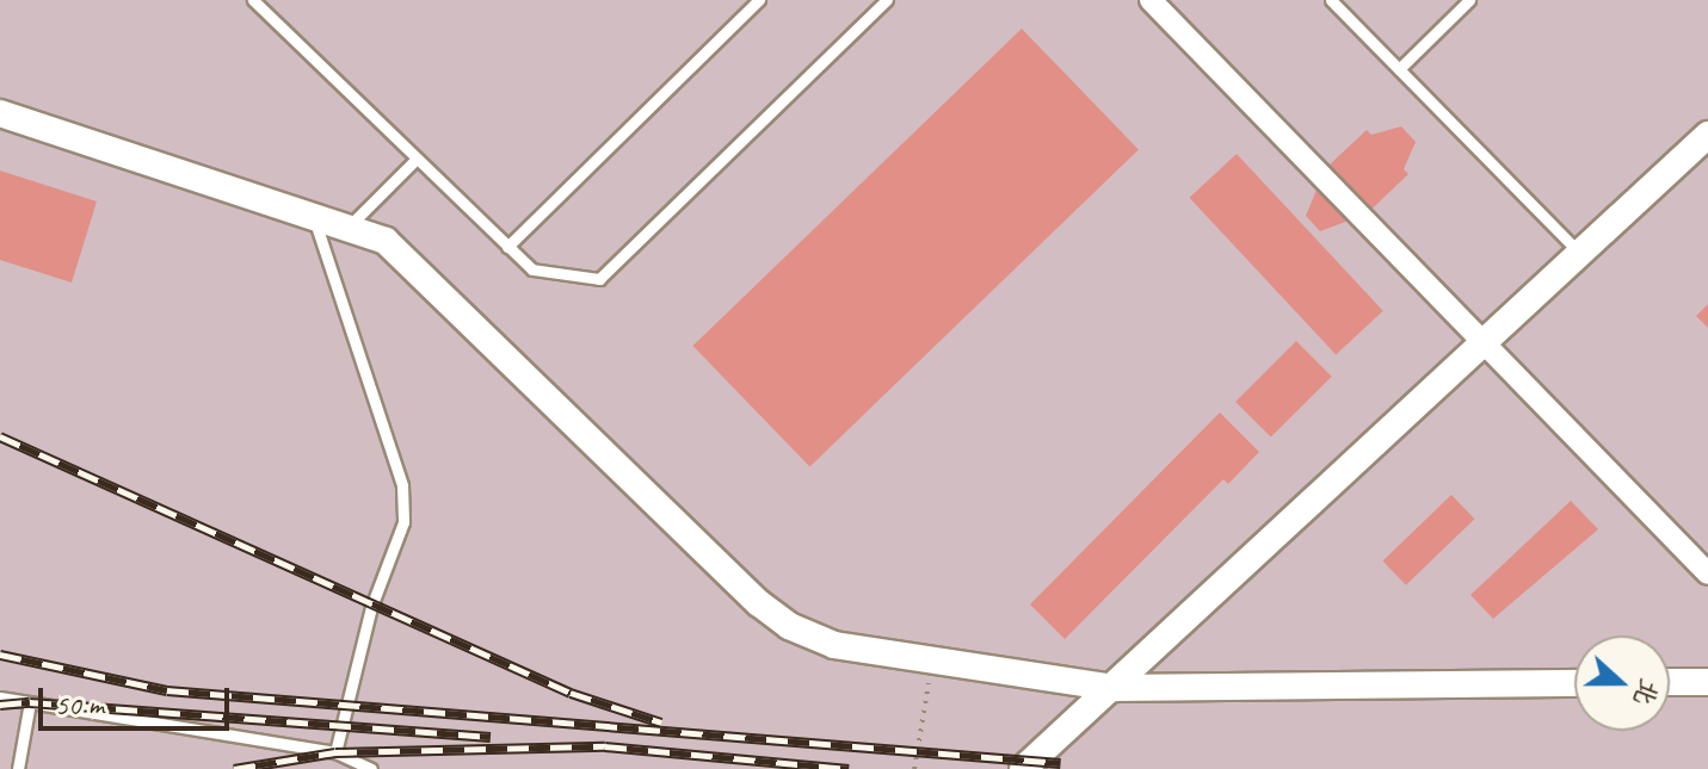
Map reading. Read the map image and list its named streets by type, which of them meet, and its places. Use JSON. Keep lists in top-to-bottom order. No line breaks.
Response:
{"scale_bar":"50 m","north":"right"}
